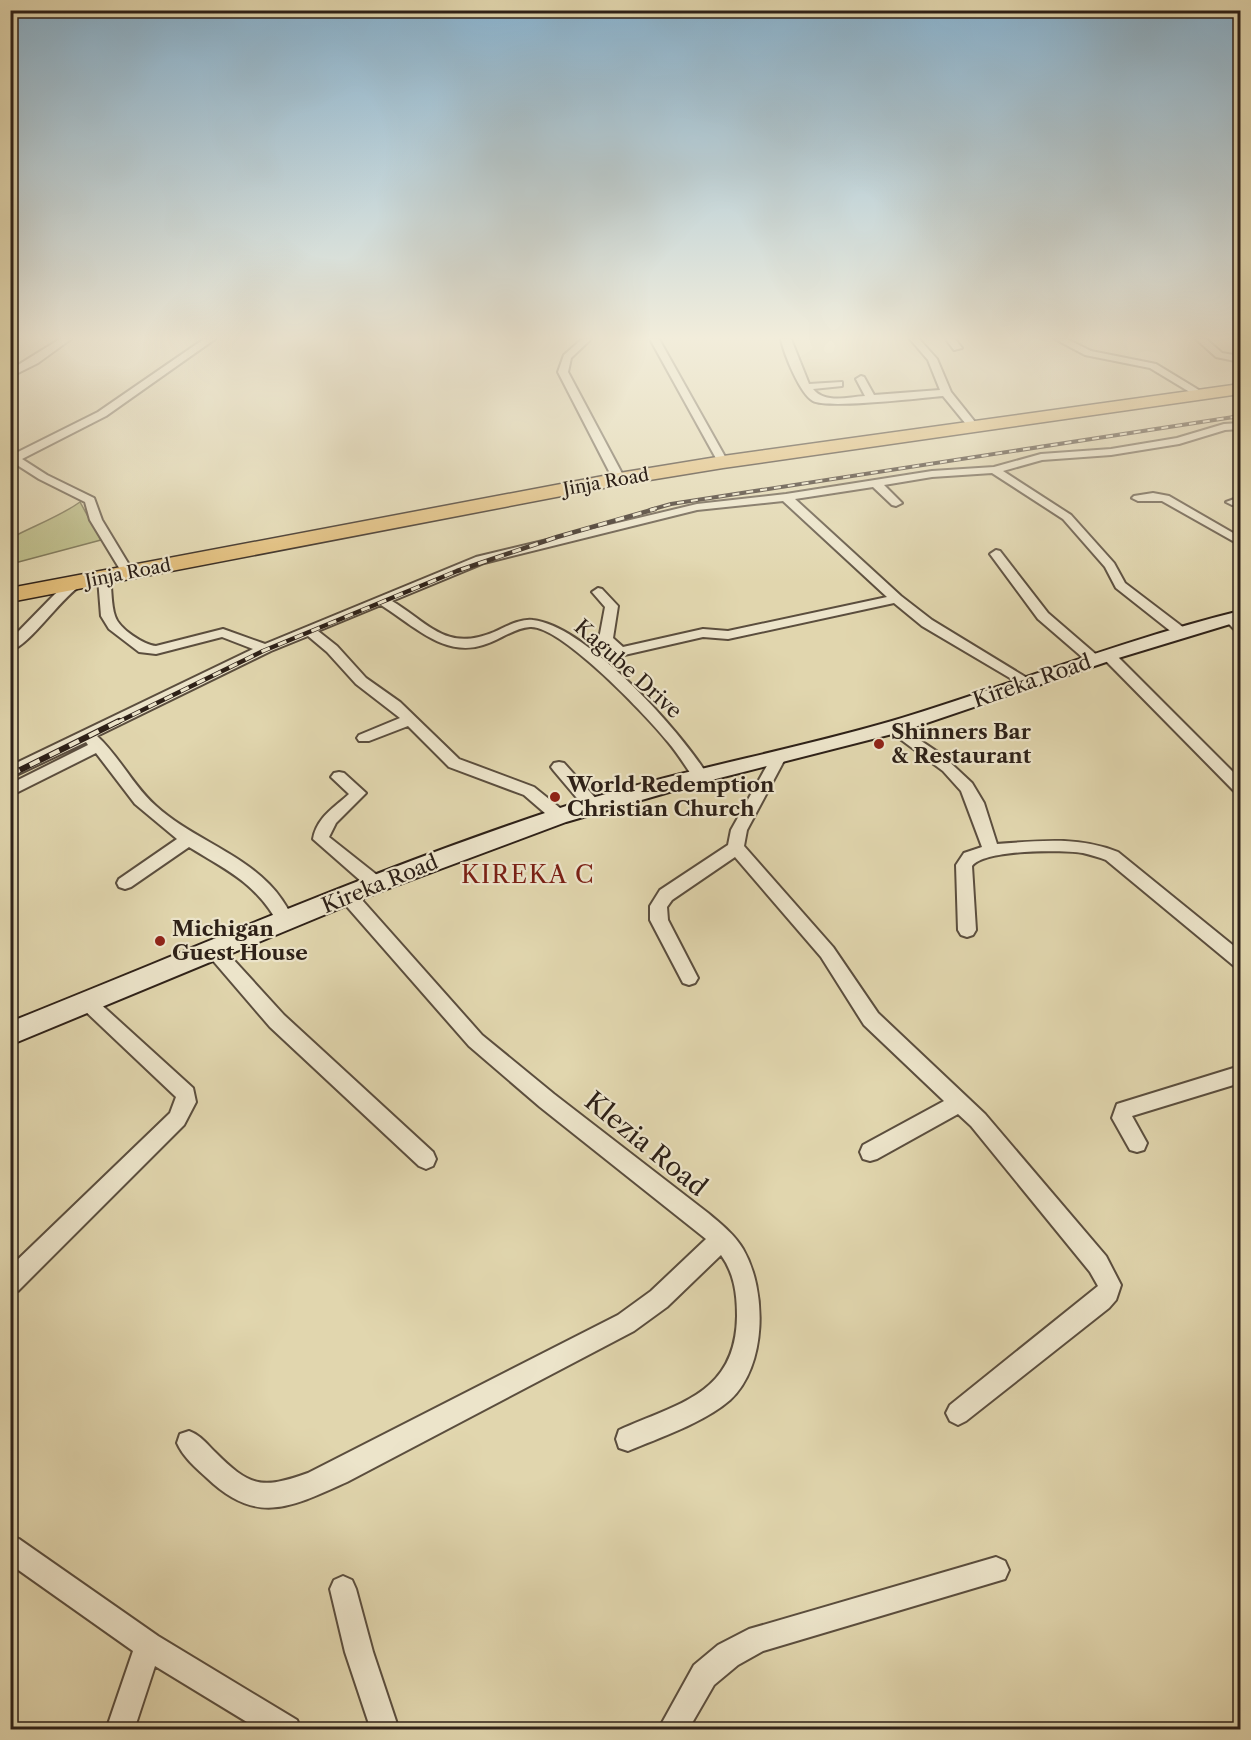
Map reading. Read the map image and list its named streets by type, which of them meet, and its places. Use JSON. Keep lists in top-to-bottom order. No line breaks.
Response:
{"streets":{"highway":["Jinja Road"],"main road":["Kireka Road"],"street":["Kagube Drive","Klezia Road"]},"crossings":[["Kagube Drive","Kireka Road"],["Kireka Road","Klezia Road"]],"districts":["KIREKA C"],"places":["Shinners Bar & Restaurant","World Redemption Christian Church","Michigan Guest House"]}
